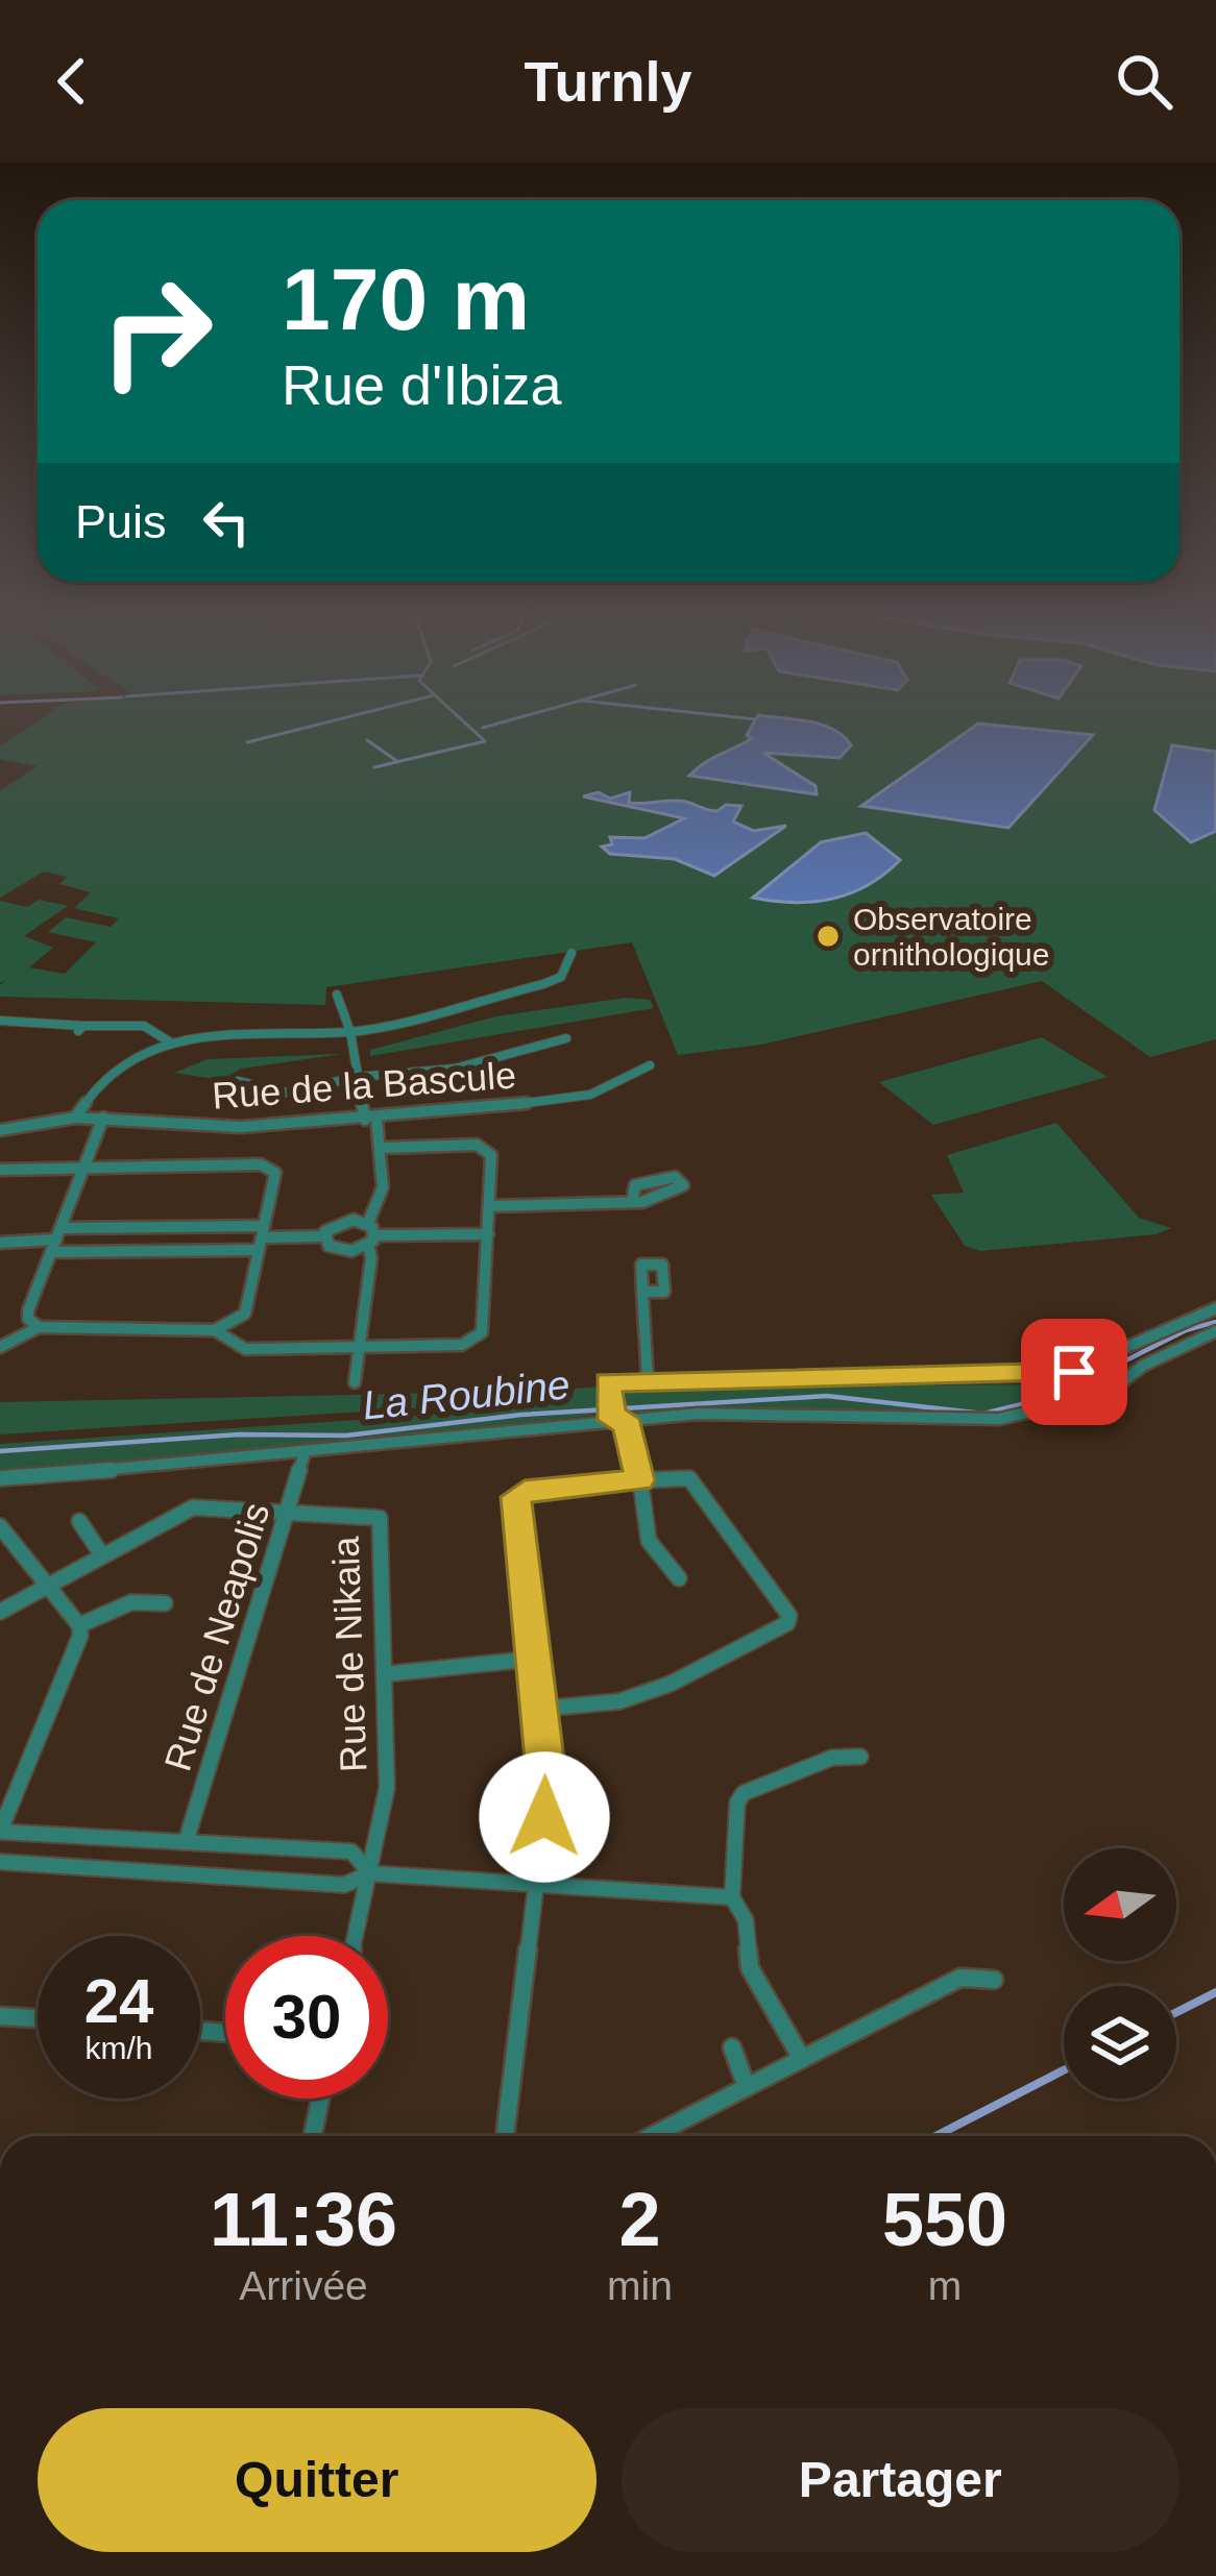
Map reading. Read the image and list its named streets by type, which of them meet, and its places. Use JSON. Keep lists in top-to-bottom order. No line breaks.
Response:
{"streets":{"street":["Rue de la Bascule","Rue de Neapolis","Rue de Nikaia"]},"crossings":[["Rue de Neapolis","Rue de Nikaia"]],"water":["La Roubine"],"places":["Observatoire ornithologique"],"north":"left","page":{"header":"Turnly","turn":["170 m","Rue d'Ibiza"],"then":"Puis","speed":"24 km/h","limit":"30","eta":["11:36","Arrivée","2","min","550","m"],"buttons":["Quitter","Partager"]}}
